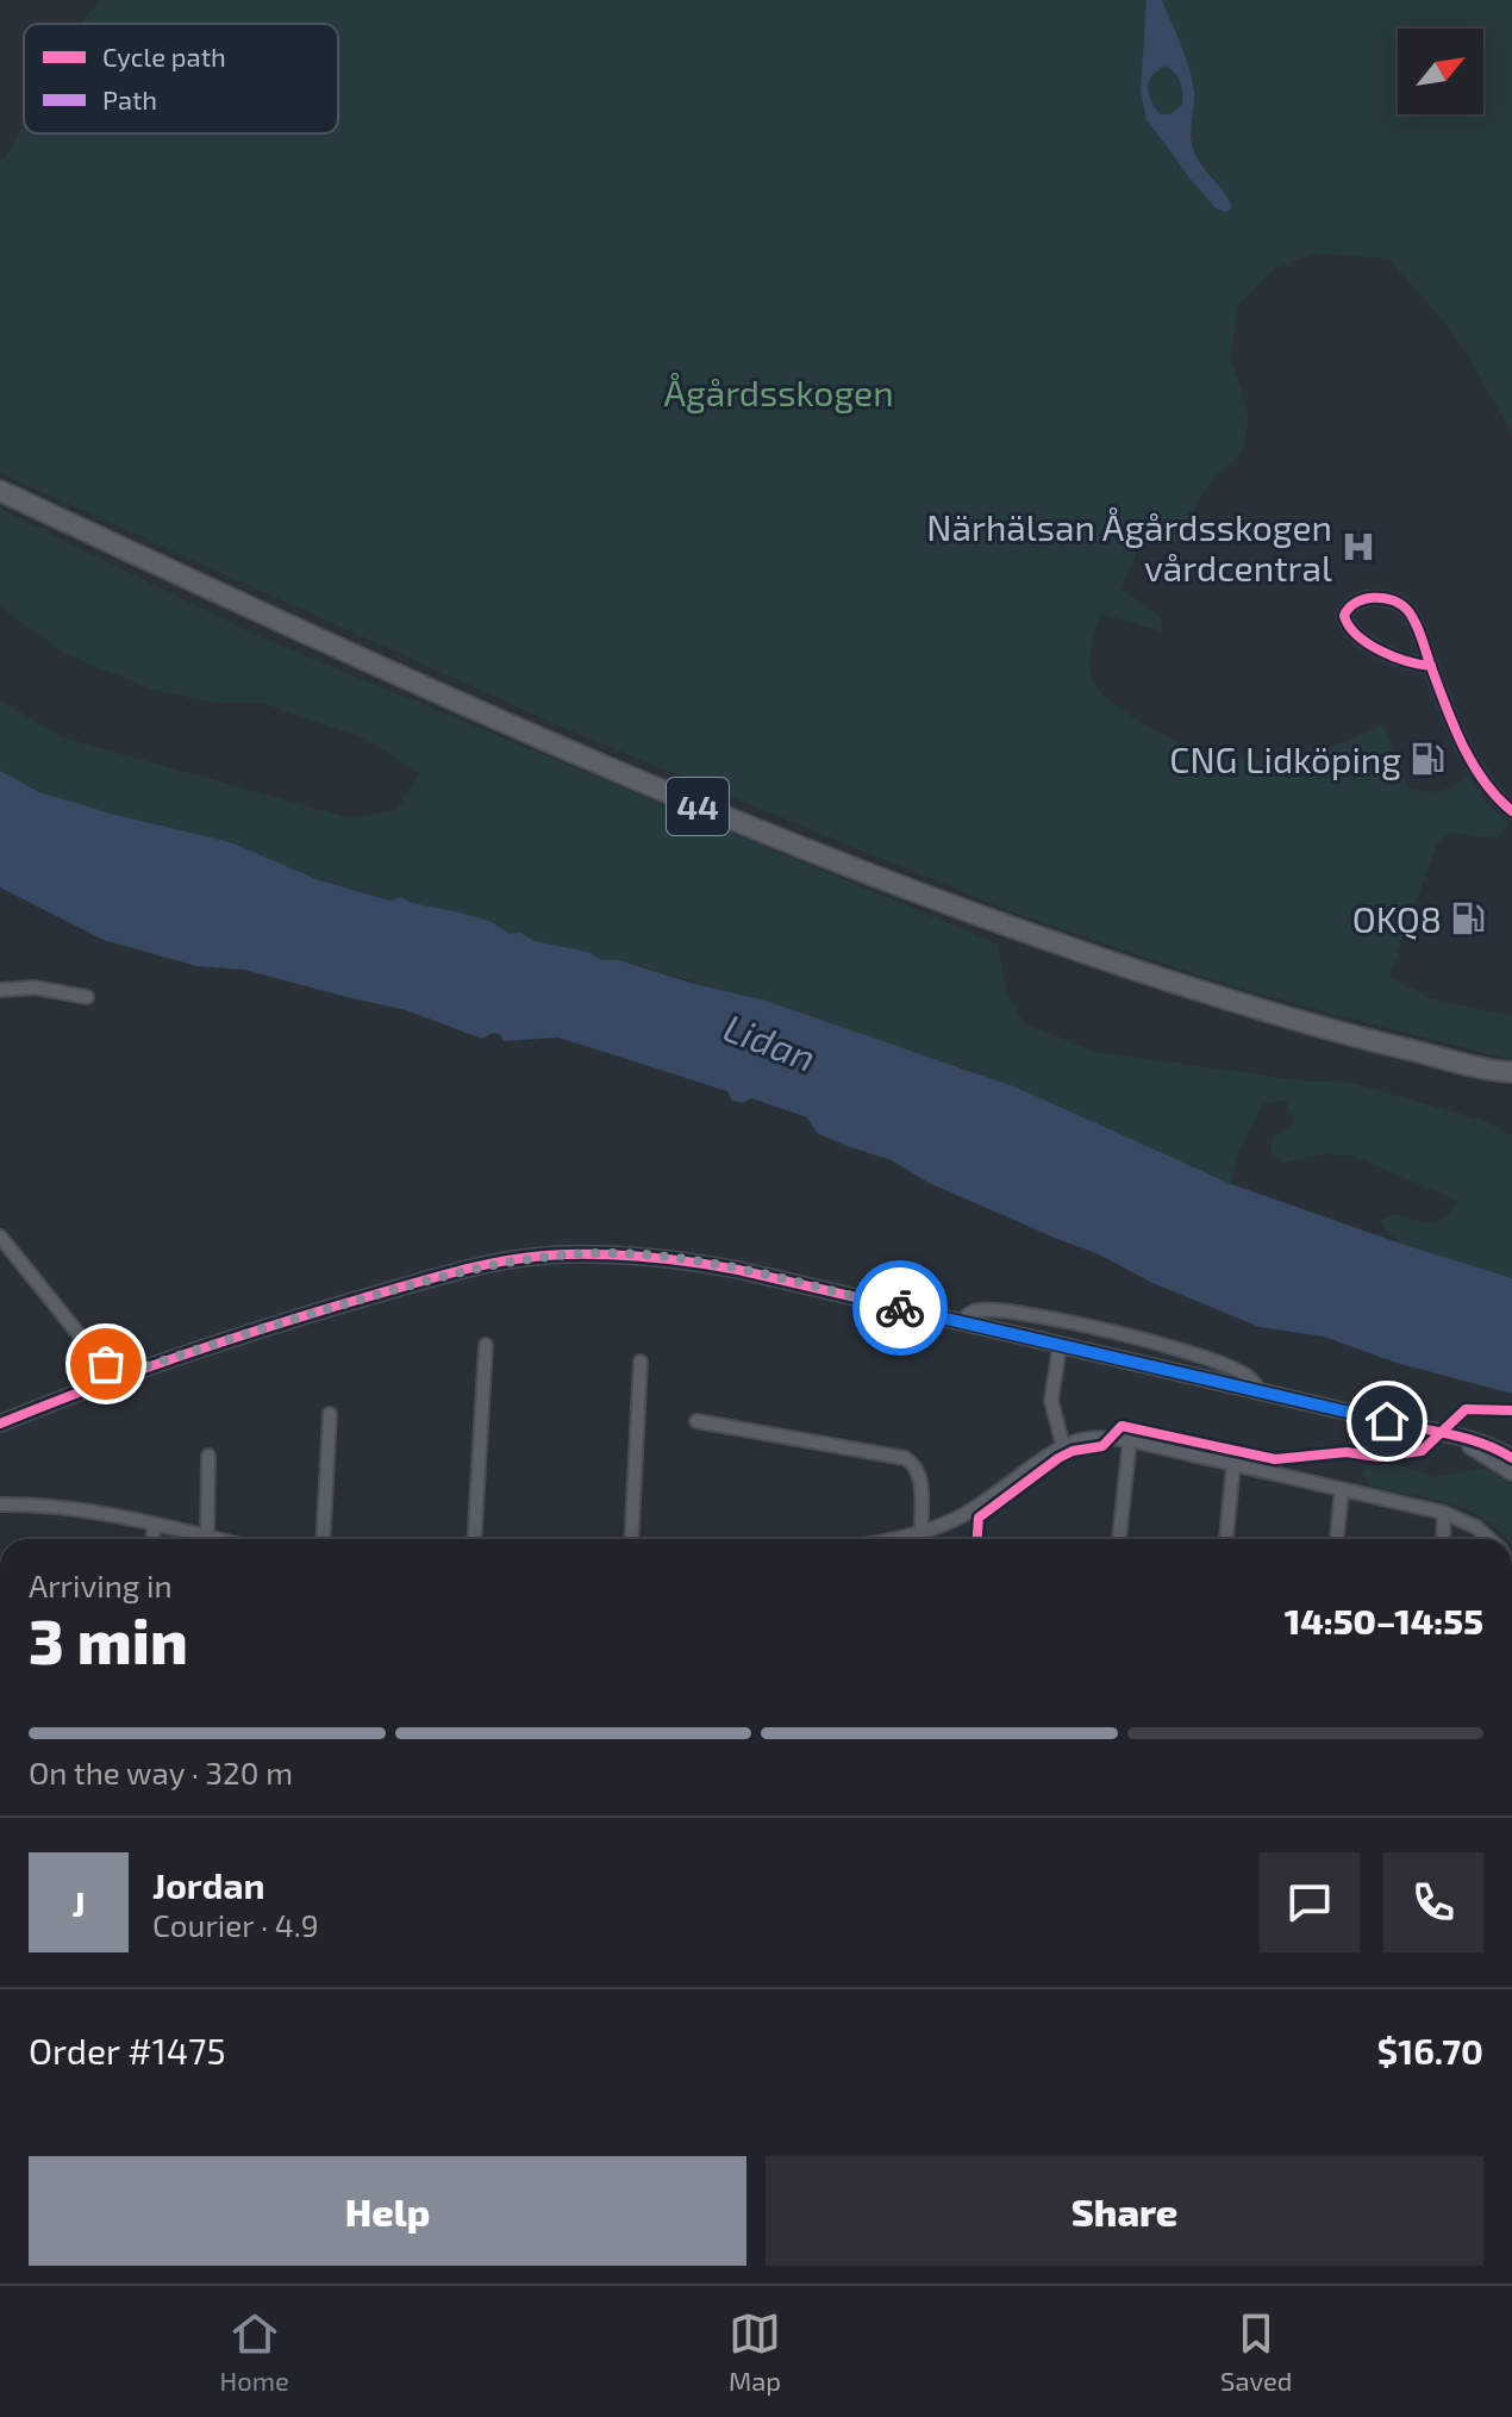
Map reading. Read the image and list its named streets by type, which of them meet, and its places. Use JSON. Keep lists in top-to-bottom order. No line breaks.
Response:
{"streets":{"main road":["44"]},"water":["Lidan"],"parks":["Ågårdsskogen"],"places":{"hospital":["Närhälsan Ågårdsskogen vårdcentral"],"fuel station":["CNG Lidköping","OKQ8"]},"legend":["Cycle path","Path"],"north":"top right","page":{"heading":["3 min","Arriving in","14:50–14:55"],"panel":["Jordan","Courier · 4.9","Order #1475","$16.70"],"bar":"On the way · 320 m","round":"J","buttons":["Help","Share"],"tabs":["Home","Map","Saved"]}}
